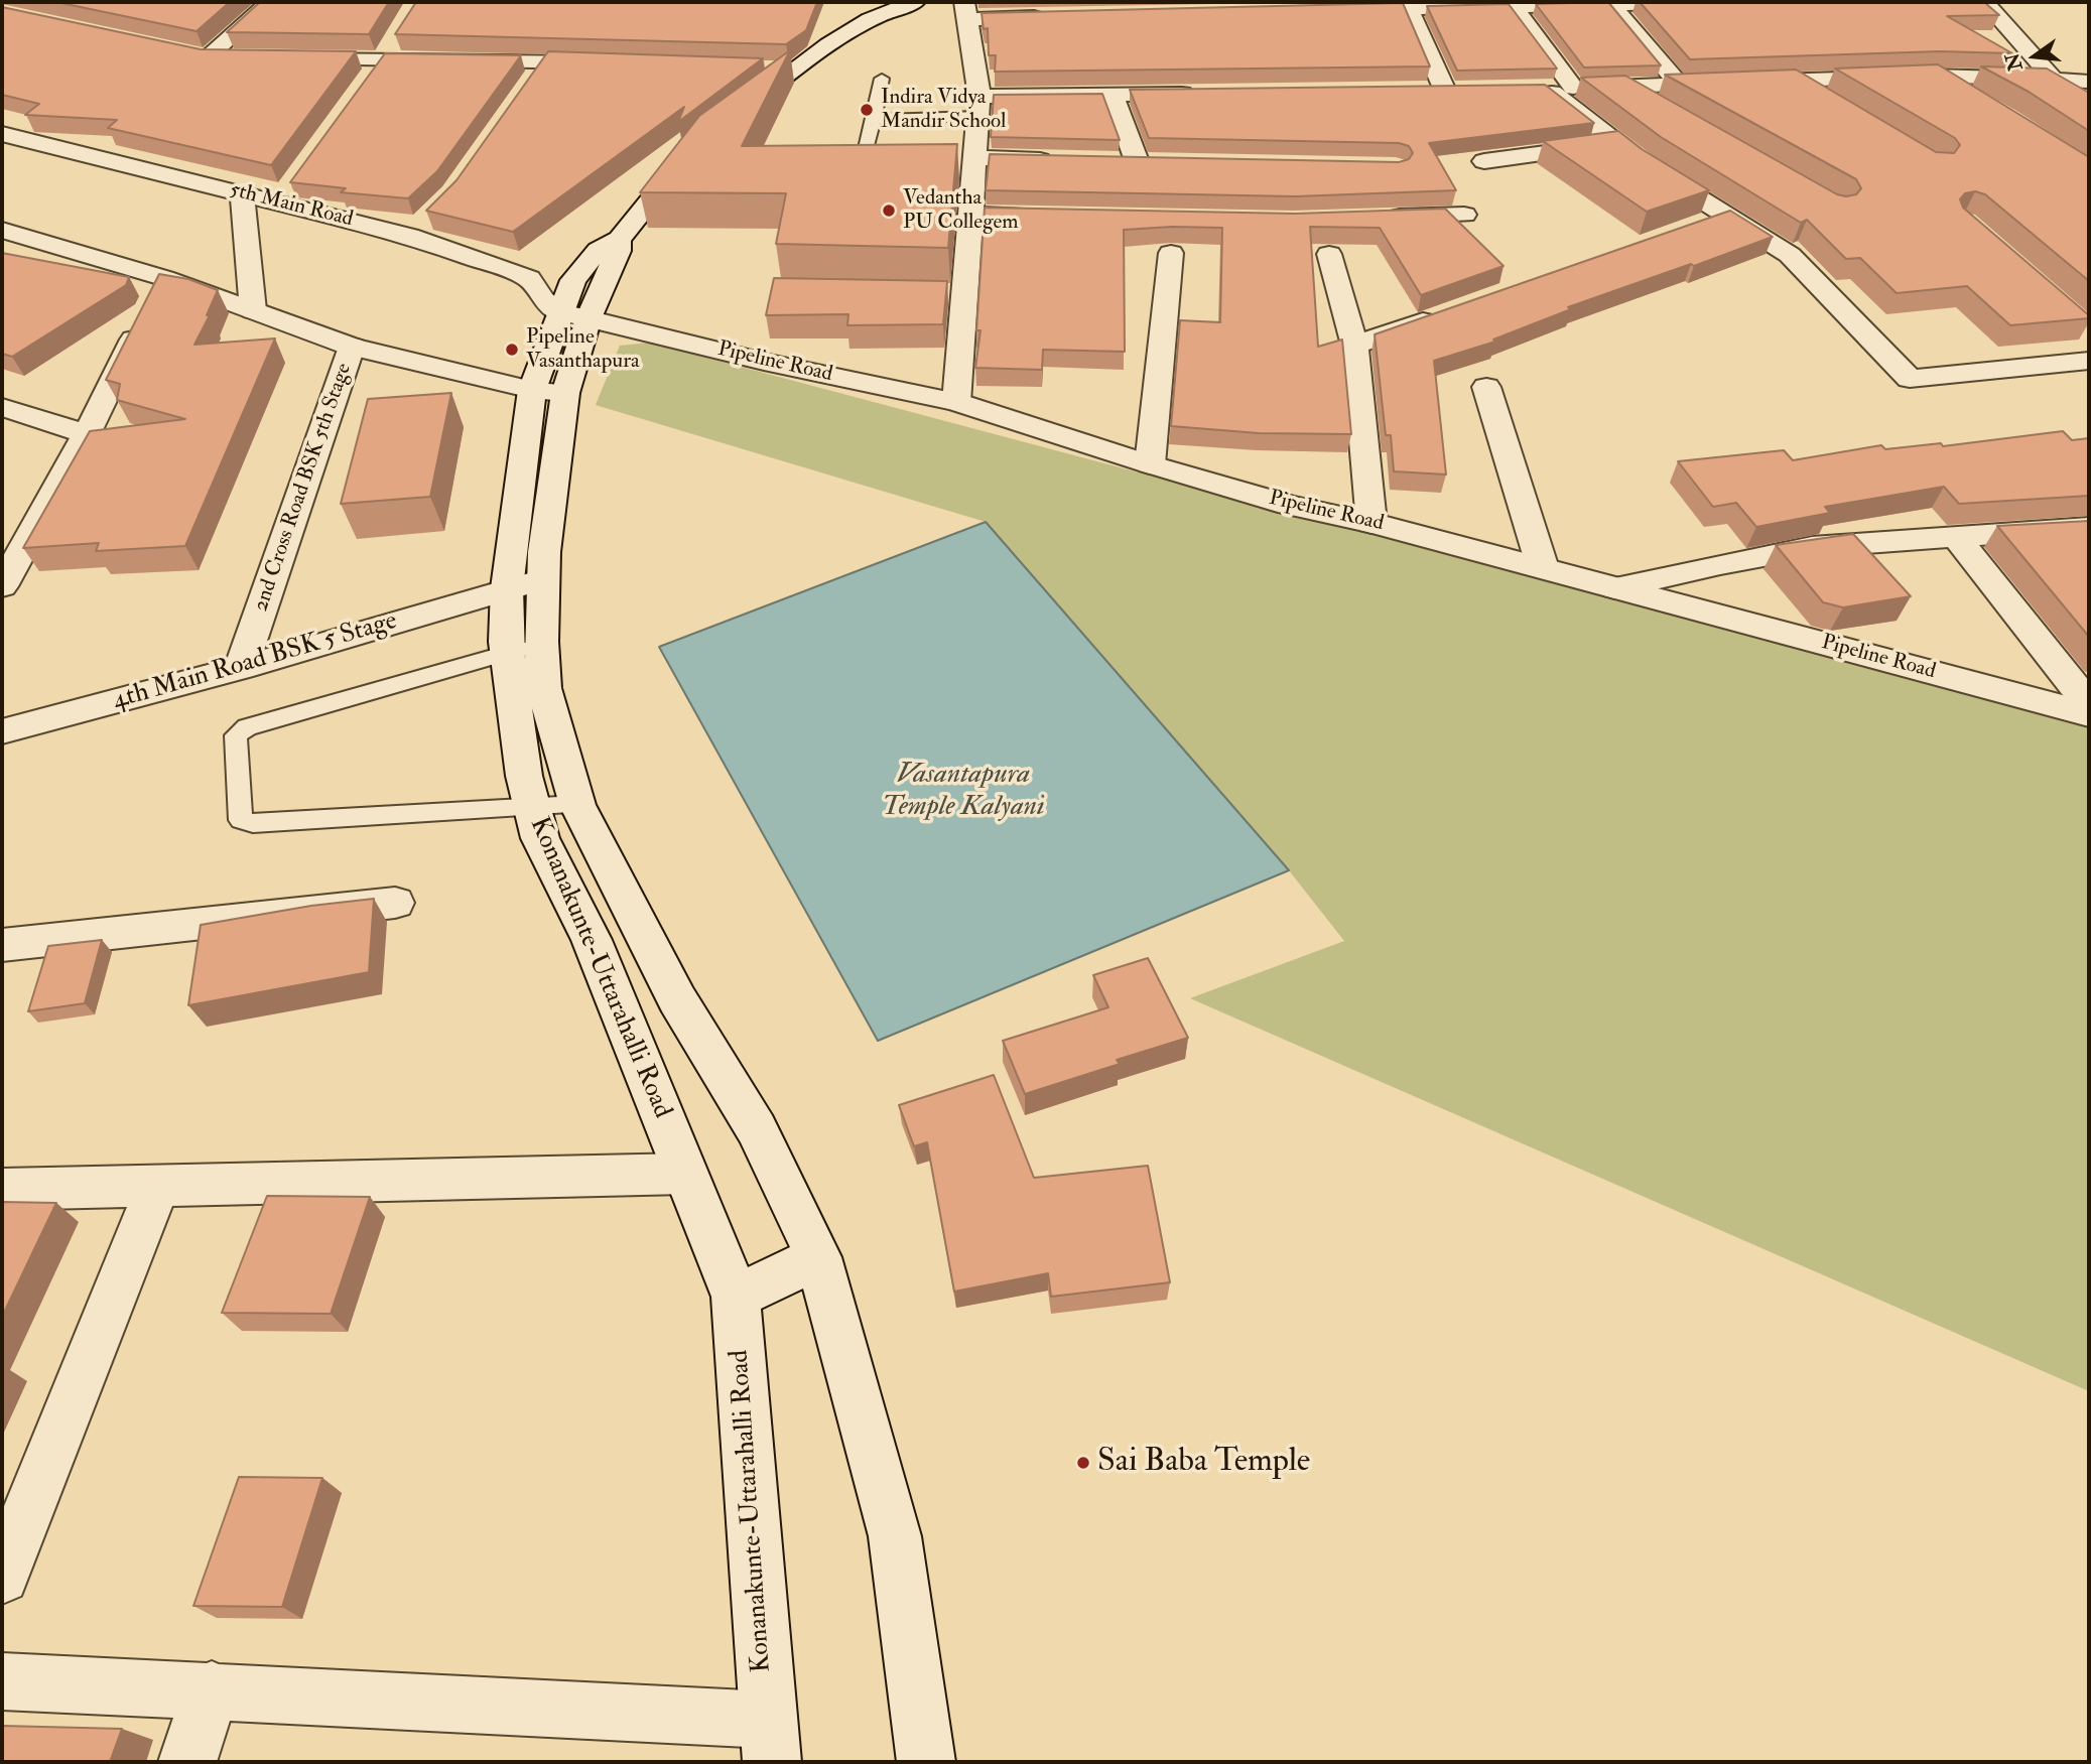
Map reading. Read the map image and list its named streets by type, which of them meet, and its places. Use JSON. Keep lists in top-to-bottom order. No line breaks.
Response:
{"streets":{"street":["5th Main Road","Pipeline Road","2nd Cross Road BSK 5th Stage","4th Main Road BSK 5 Stage","Konanakunte-Uttarahalli Road"]},"crossings":[["5th Main Road","Pipeline Road"],["2nd Cross Road BSK 5th Stage","4th Main Road BSK 5 Stage"]],"water":["Vasantapura Temple Kalyani"],"places":["Indira Vidya Mandir School","Vedantha PU Collegem","Pipeline Vasanthapura","Sai Baba Temple"],"north":"left"}
